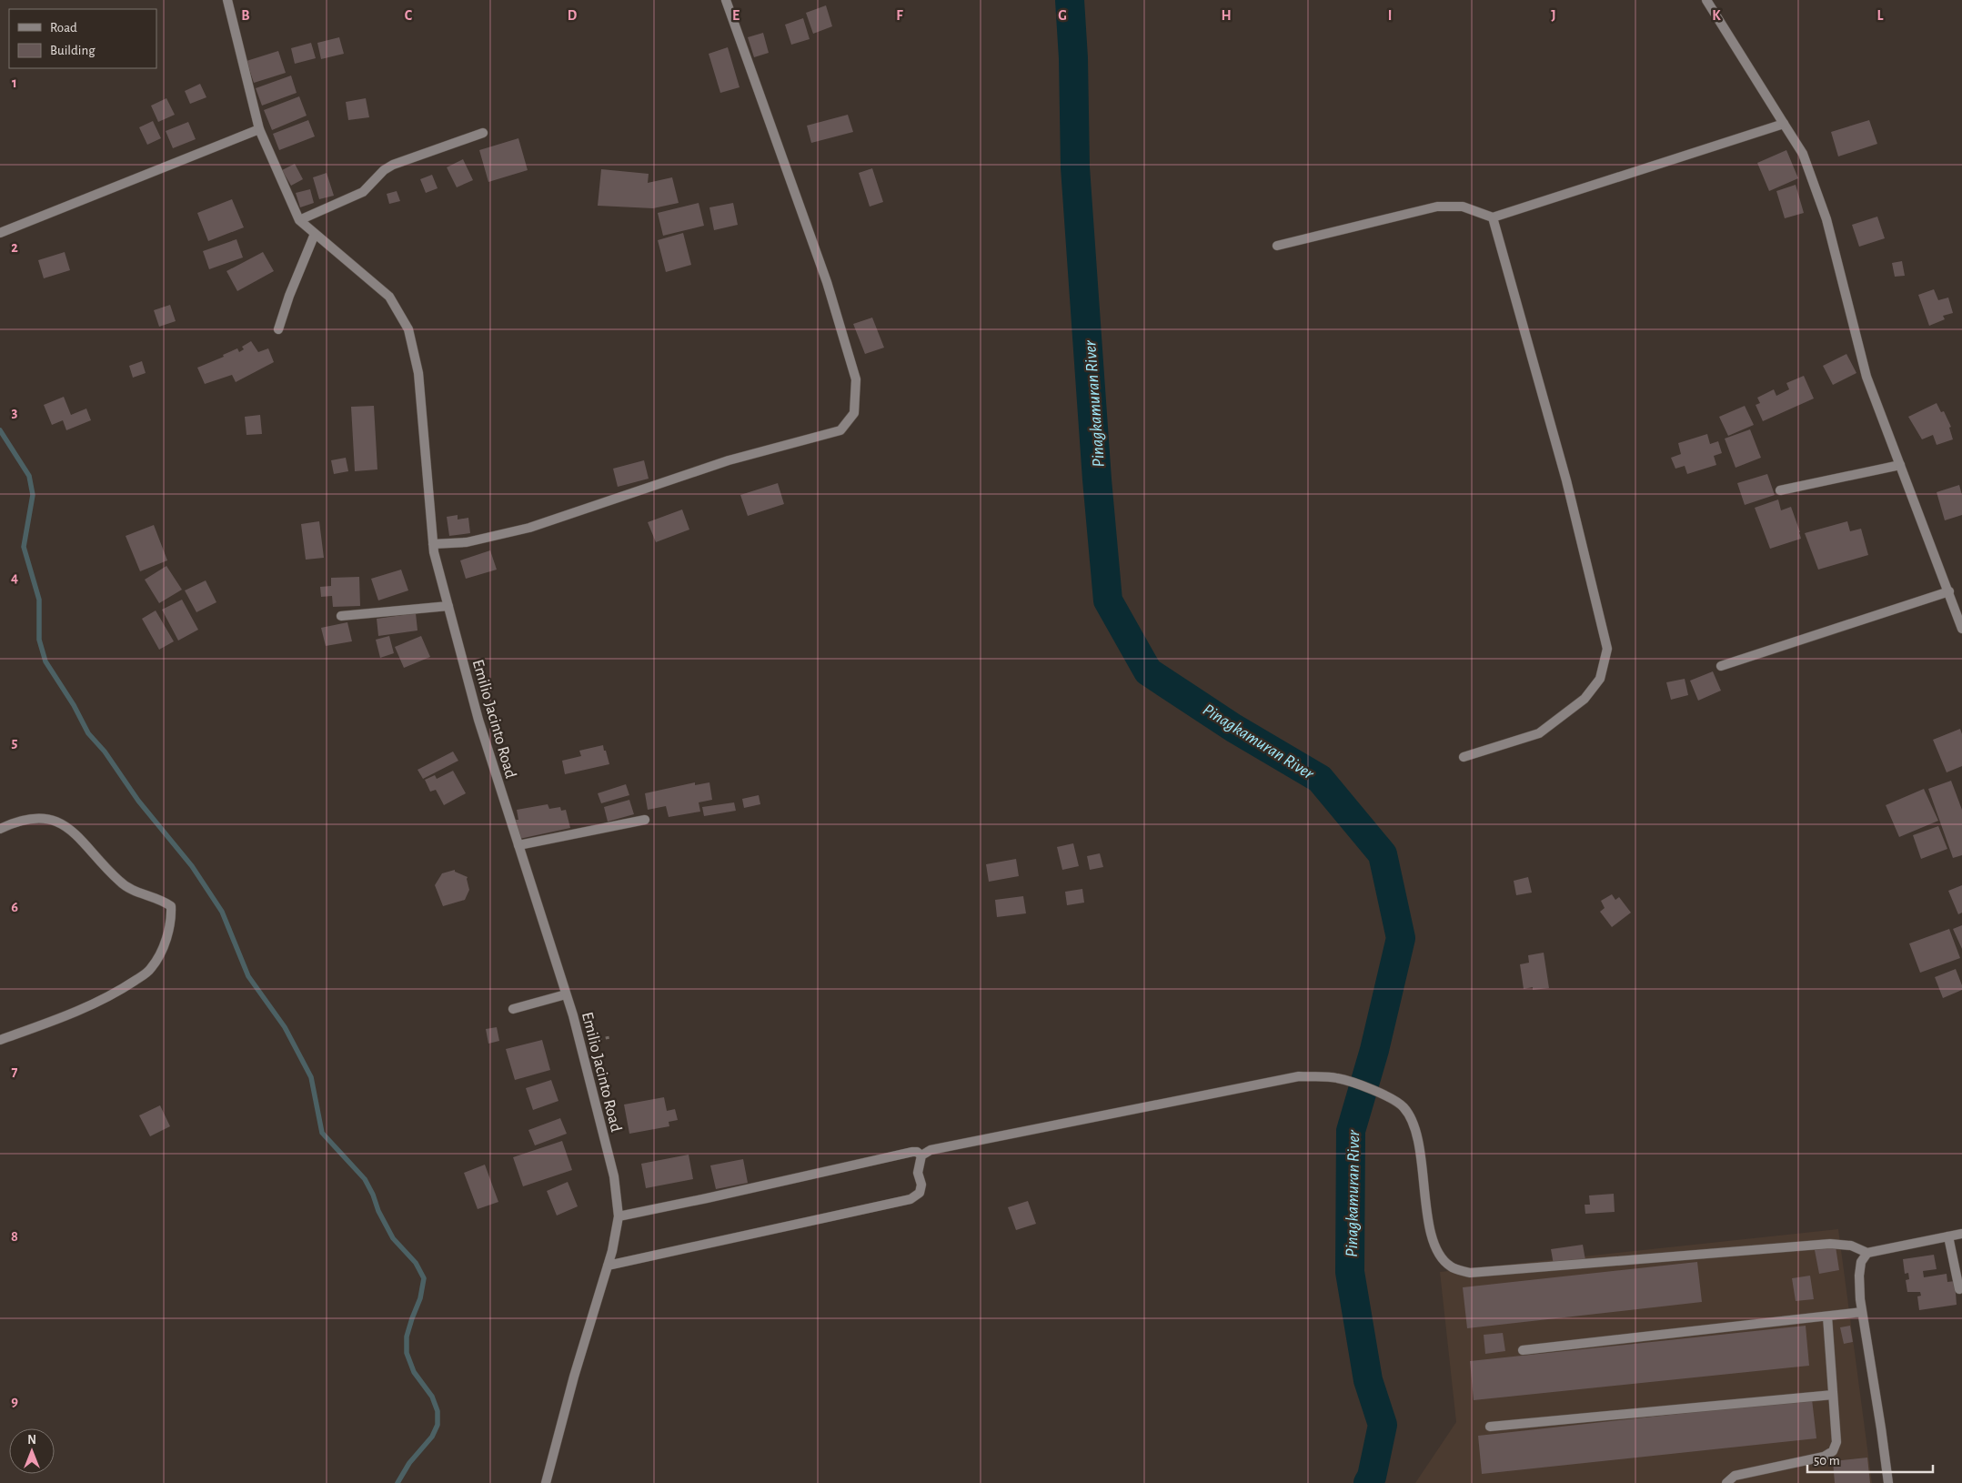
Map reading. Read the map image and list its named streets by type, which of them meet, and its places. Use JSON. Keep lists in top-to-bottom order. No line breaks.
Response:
{"streets":{"street":["Emilio Jacinto Road"]},"water":["Pinagkamuran River"],"legend":["Road","Building"],"scale_bar":"50 m","north":"top","grid":{"columns":["B","C","D","E","F","G","H","I","J","K","L"],"rows":["1","2","3","4","5","6","7","8","9"]}}
